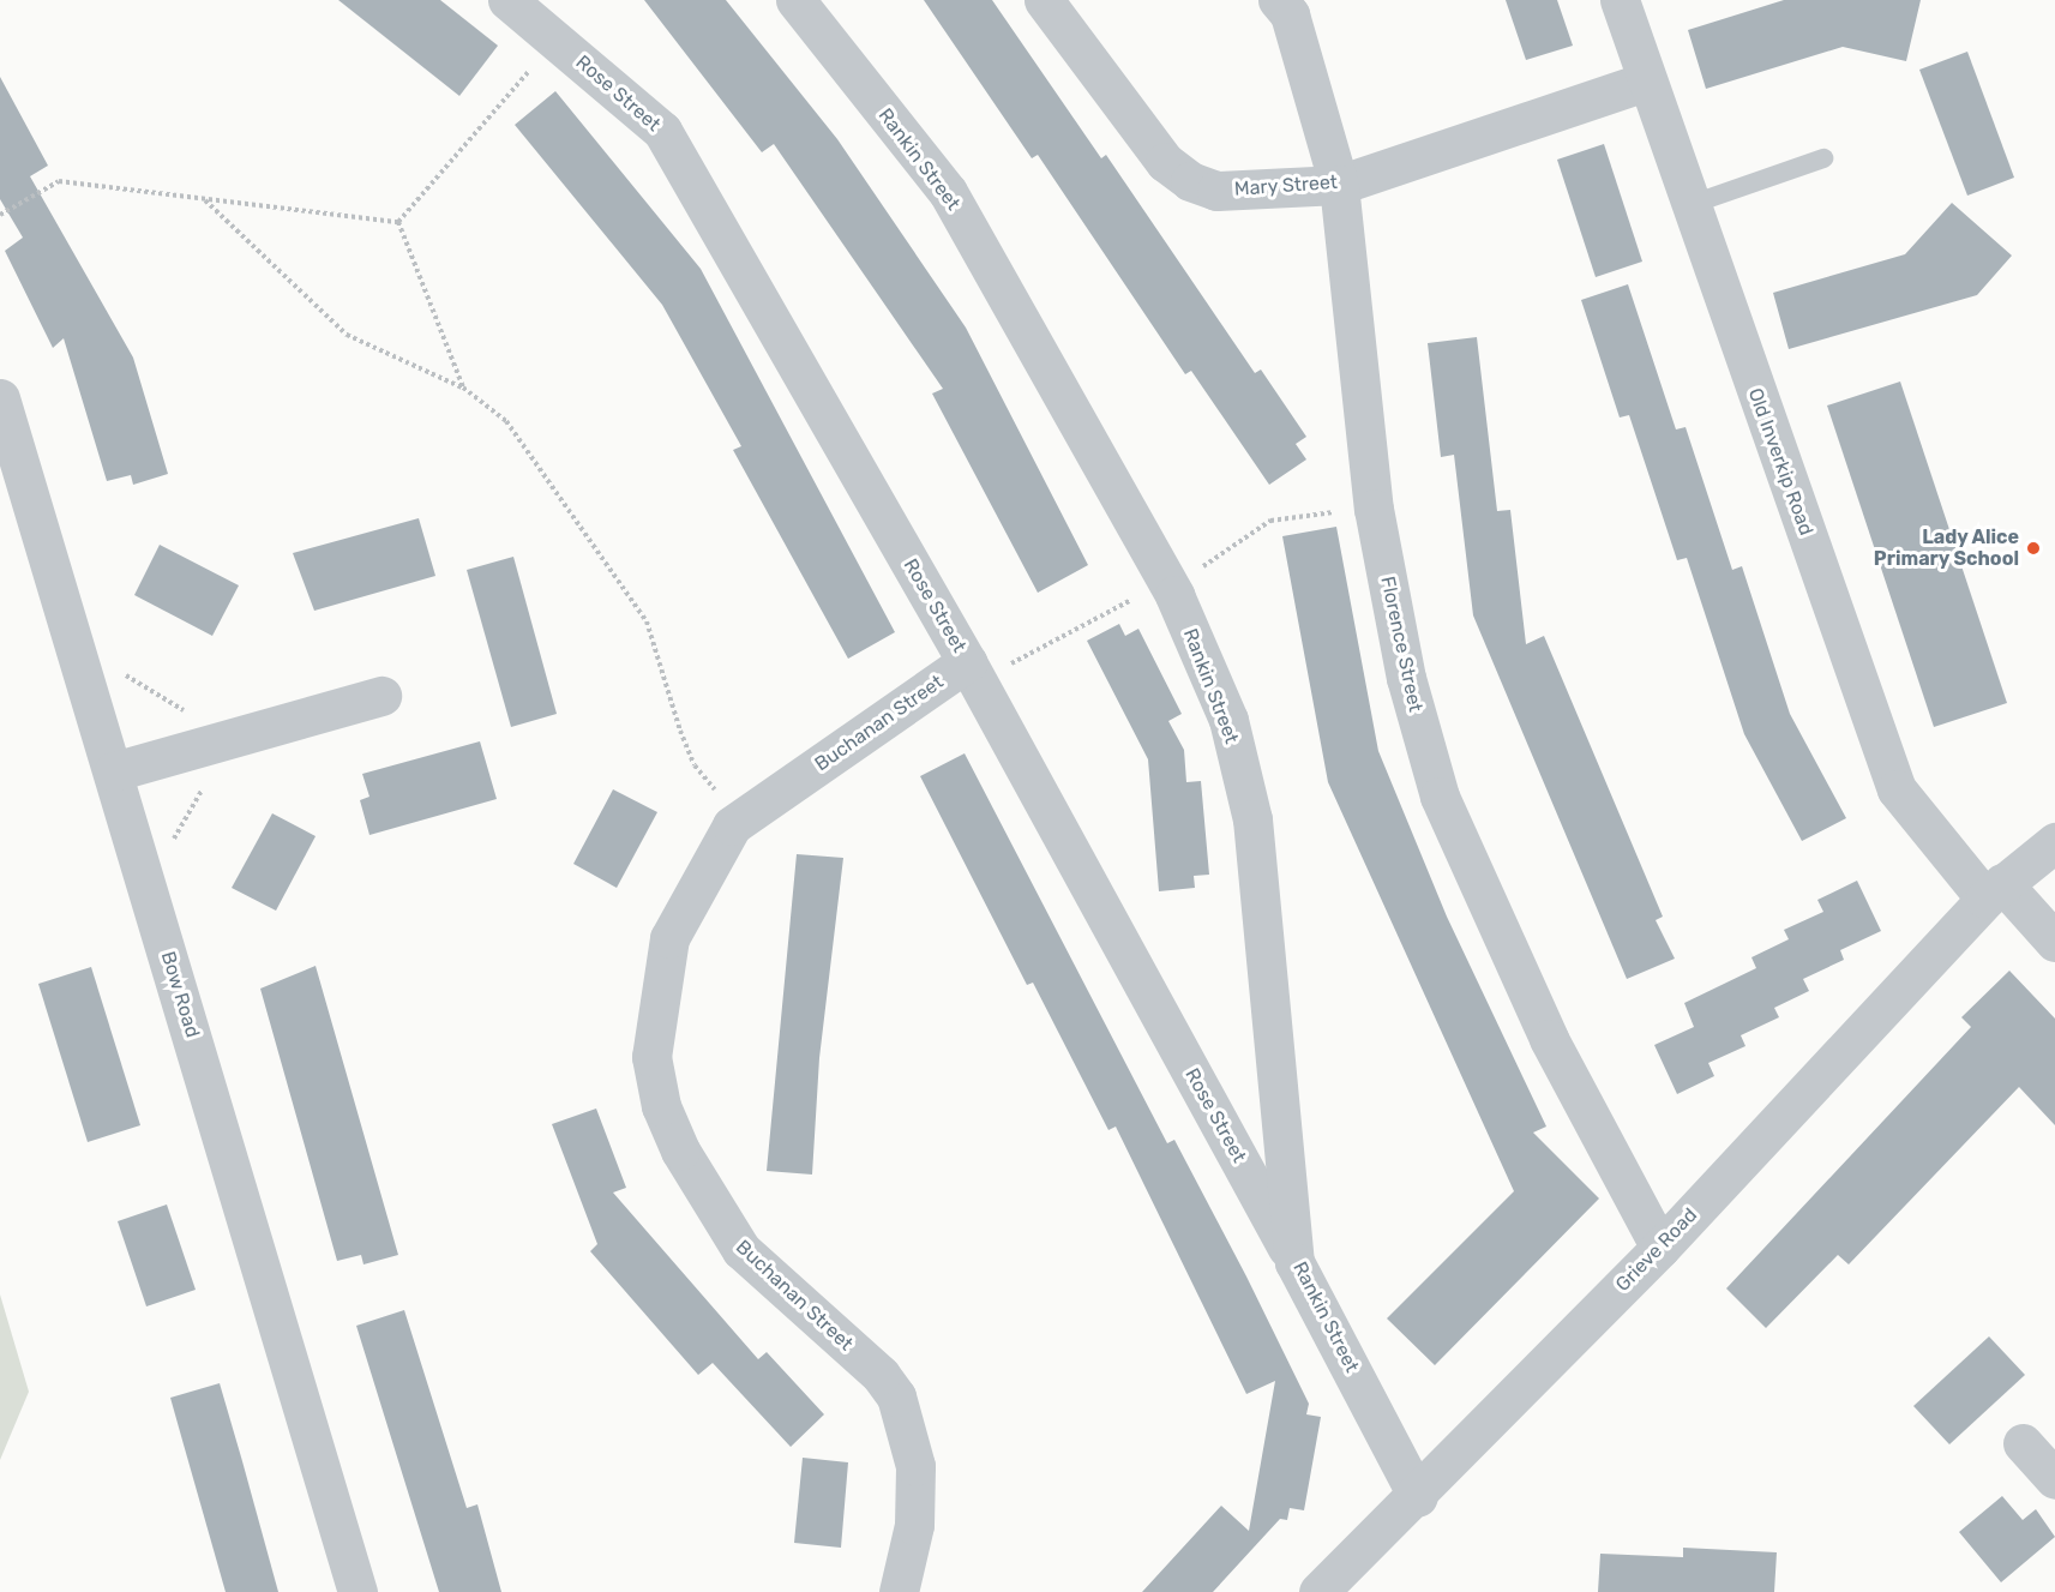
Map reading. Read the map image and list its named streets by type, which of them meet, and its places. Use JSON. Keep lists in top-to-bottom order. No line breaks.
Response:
{"streets":{"street":["Rose Street","Rankin Street","Mary Street","Old Inverkip Road","Florence Street","Buchanan Street","Bow Road","Grieve Road"]},"crossings":[["Rose Street","Rankin Street"],["Rose Street","Buchanan Street"],["Rankin Street","Grieve Road"],["Mary Street","Old Inverkip Road"],["Mary Street","Florence Street"],["Old Inverkip Road","Grieve Road"],["Florence Street","Grieve Road"]],"places":["Lady Alice Primary School"]}
